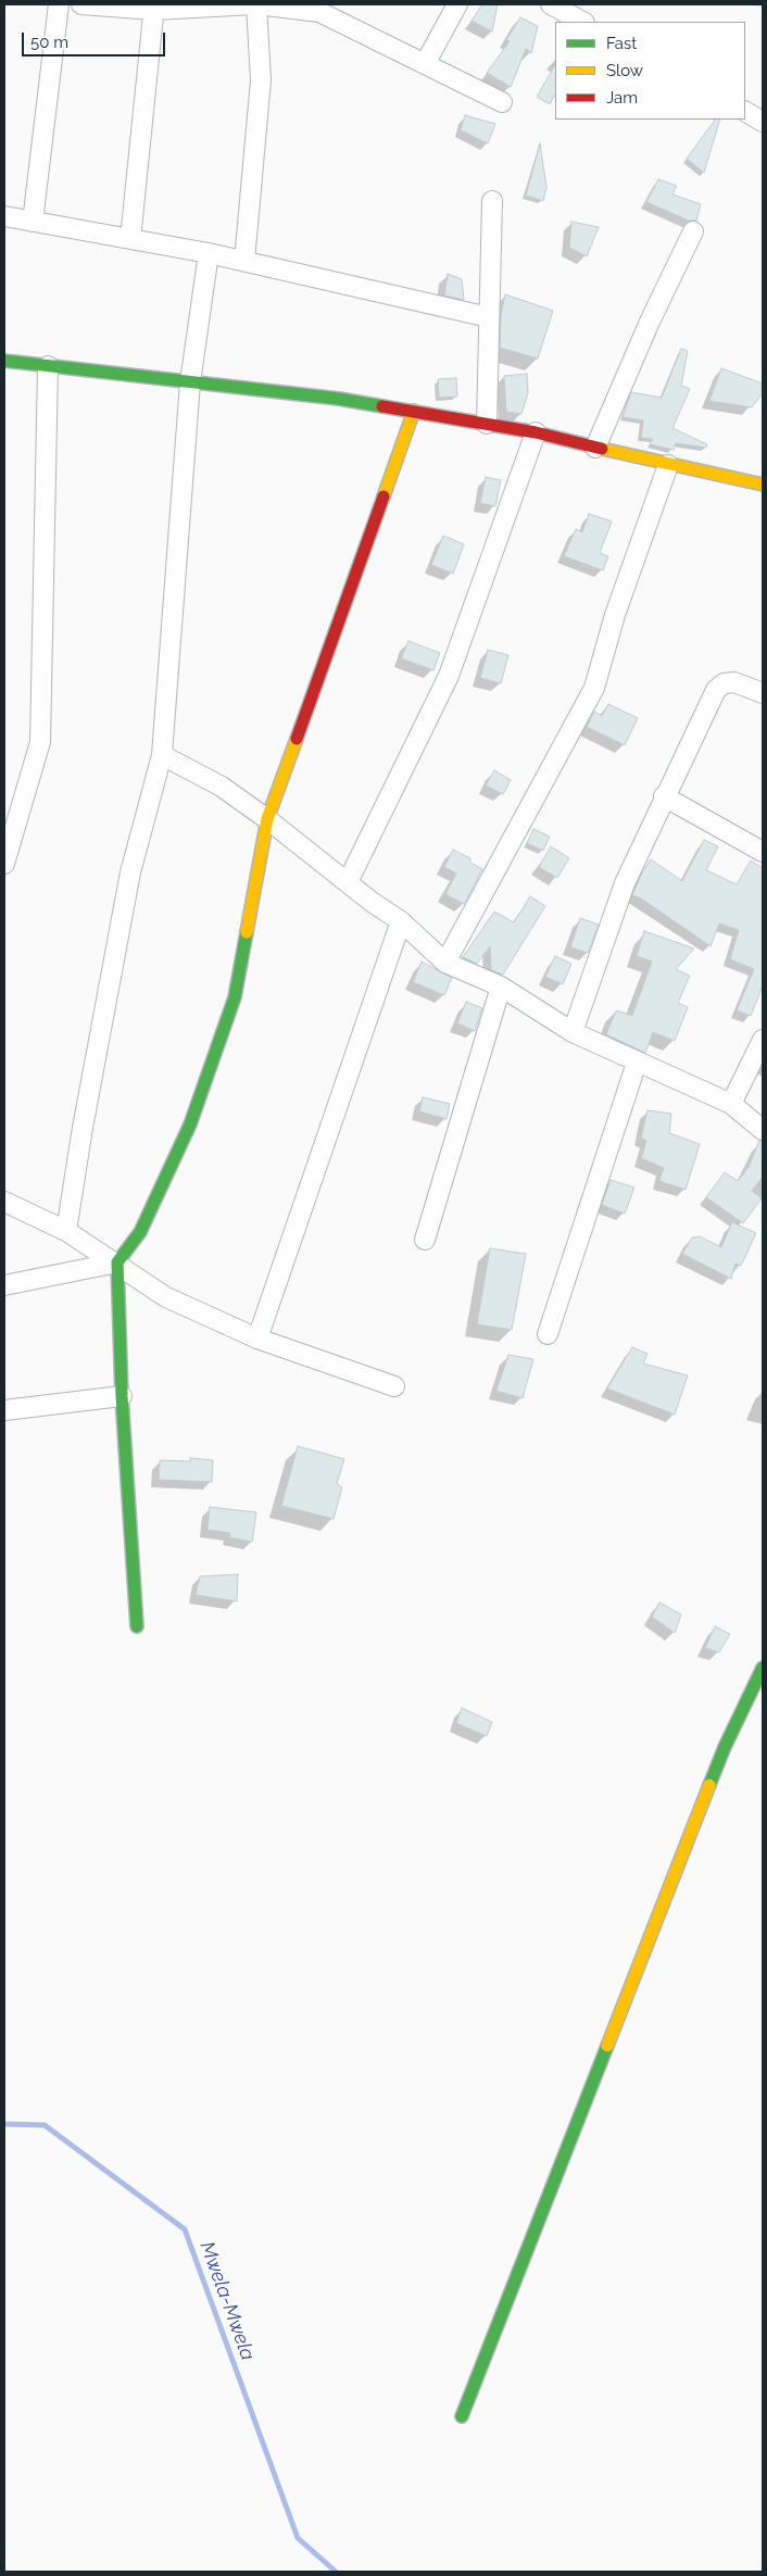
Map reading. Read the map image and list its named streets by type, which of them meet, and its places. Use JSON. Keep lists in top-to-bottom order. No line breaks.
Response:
{"water":["Mwela-Mwela"],"legend":["Fast","Slow","Jam"],"scale_bar":"50 m"}
